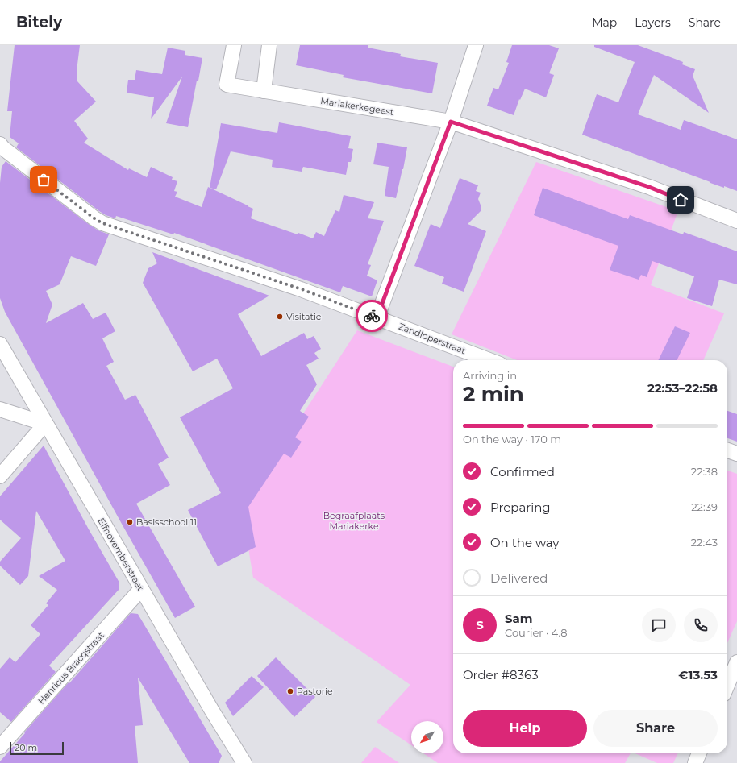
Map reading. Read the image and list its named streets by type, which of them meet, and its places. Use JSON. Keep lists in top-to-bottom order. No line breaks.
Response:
{"streets":{"street":["Mariakerkegeest","Zandloperstraat","Elfnovemberstraat","Henricus Bracqstraat"]},"crossings":[["Elfnovemberstraat","Henricus Bracqstraat"]],"parks":["Begraafplaats Mariakerke"],"places":["Visitatie","Basisschool 11","Pastorie"],"scale_bar":"20 m","north":"bottom left","page":{"header":"Bitely","nav":["Map","Layers","Share"],"heading":["2 min","Arriving in","22:53–22:58"],"panel":["Sam","Courier · 4.8","Order #8363","€13.53"],"bar":"On the way · 170 m","list":[["Confirmed","22:38"],["Preparing","22:39"],["On the way","22:43"],"Delivered"],"round":"S","buttons":["Help","Share"],"scale":"20 m"}}
